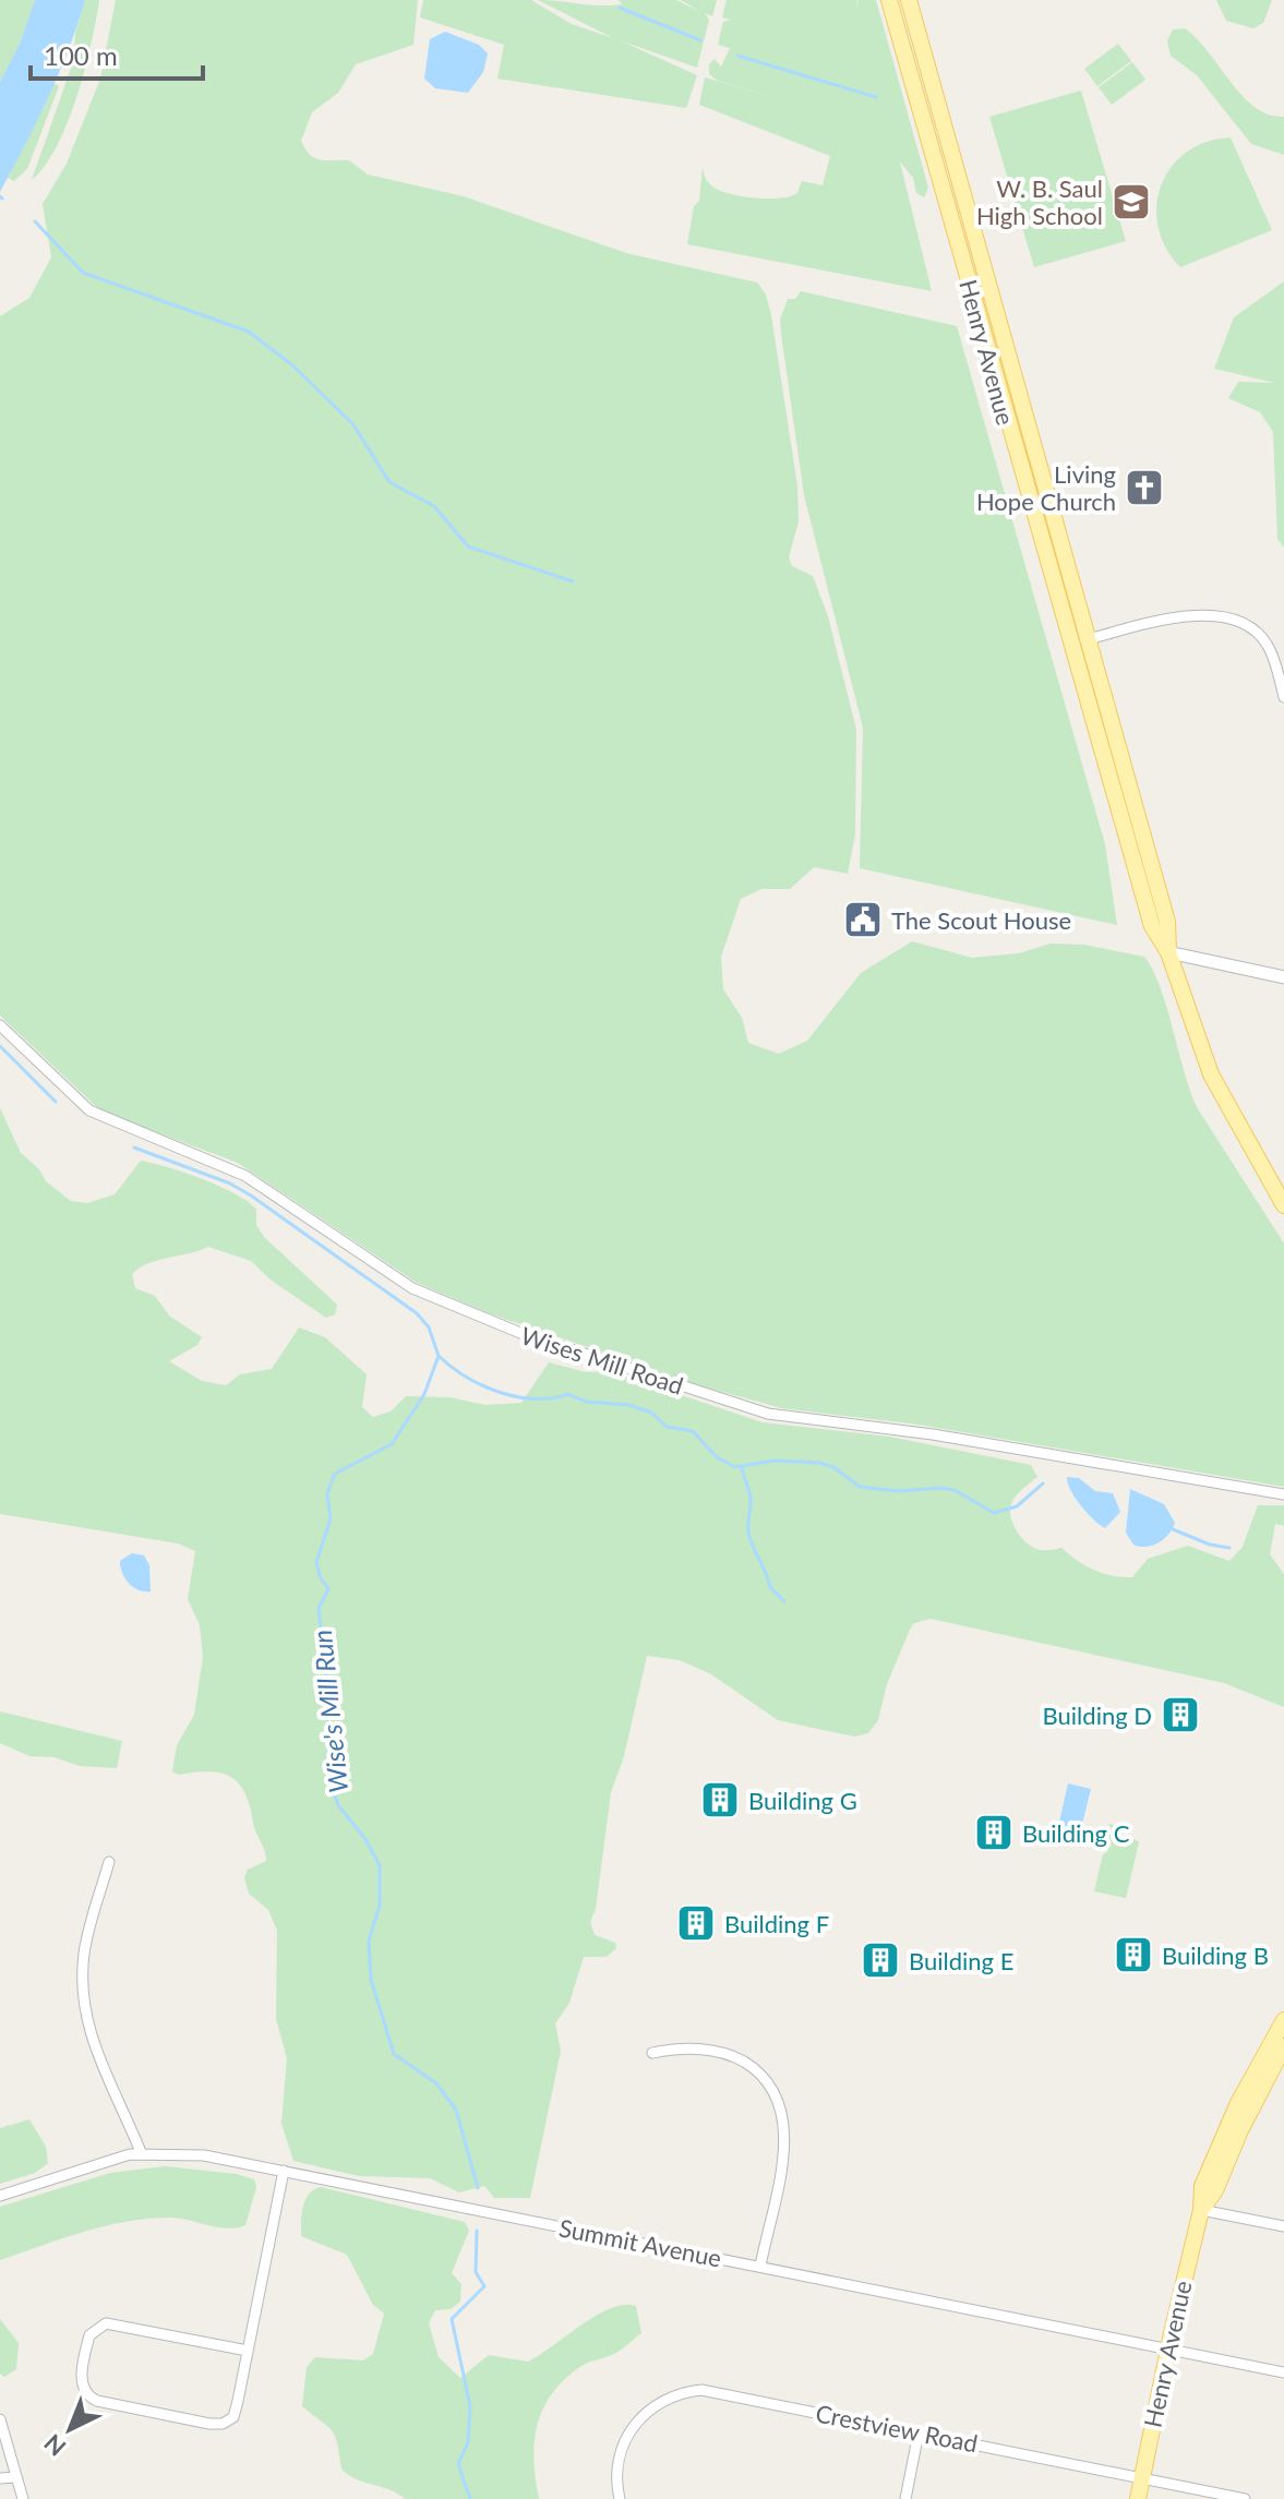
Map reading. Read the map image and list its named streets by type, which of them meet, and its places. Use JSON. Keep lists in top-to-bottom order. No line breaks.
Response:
{"streets":{"main road":["Henry Avenue"],"street":["Wises Mill Road","Summit Avenue","Crestview Road"]},"crossings":[["Henry Avenue","Summit Avenue"],["Henry Avenue","Crestview Road"]],"water":["Wise's Mill Run"],"places":{"school or university":["W. B. Saul High School"],"church":["Living Hope Church"],"public building":["The Scout House"],"building":["Building D","Building G","Building C","Building F","Building B","Building E"]},"scale_bar":"100 m","north":"bottom left"}
